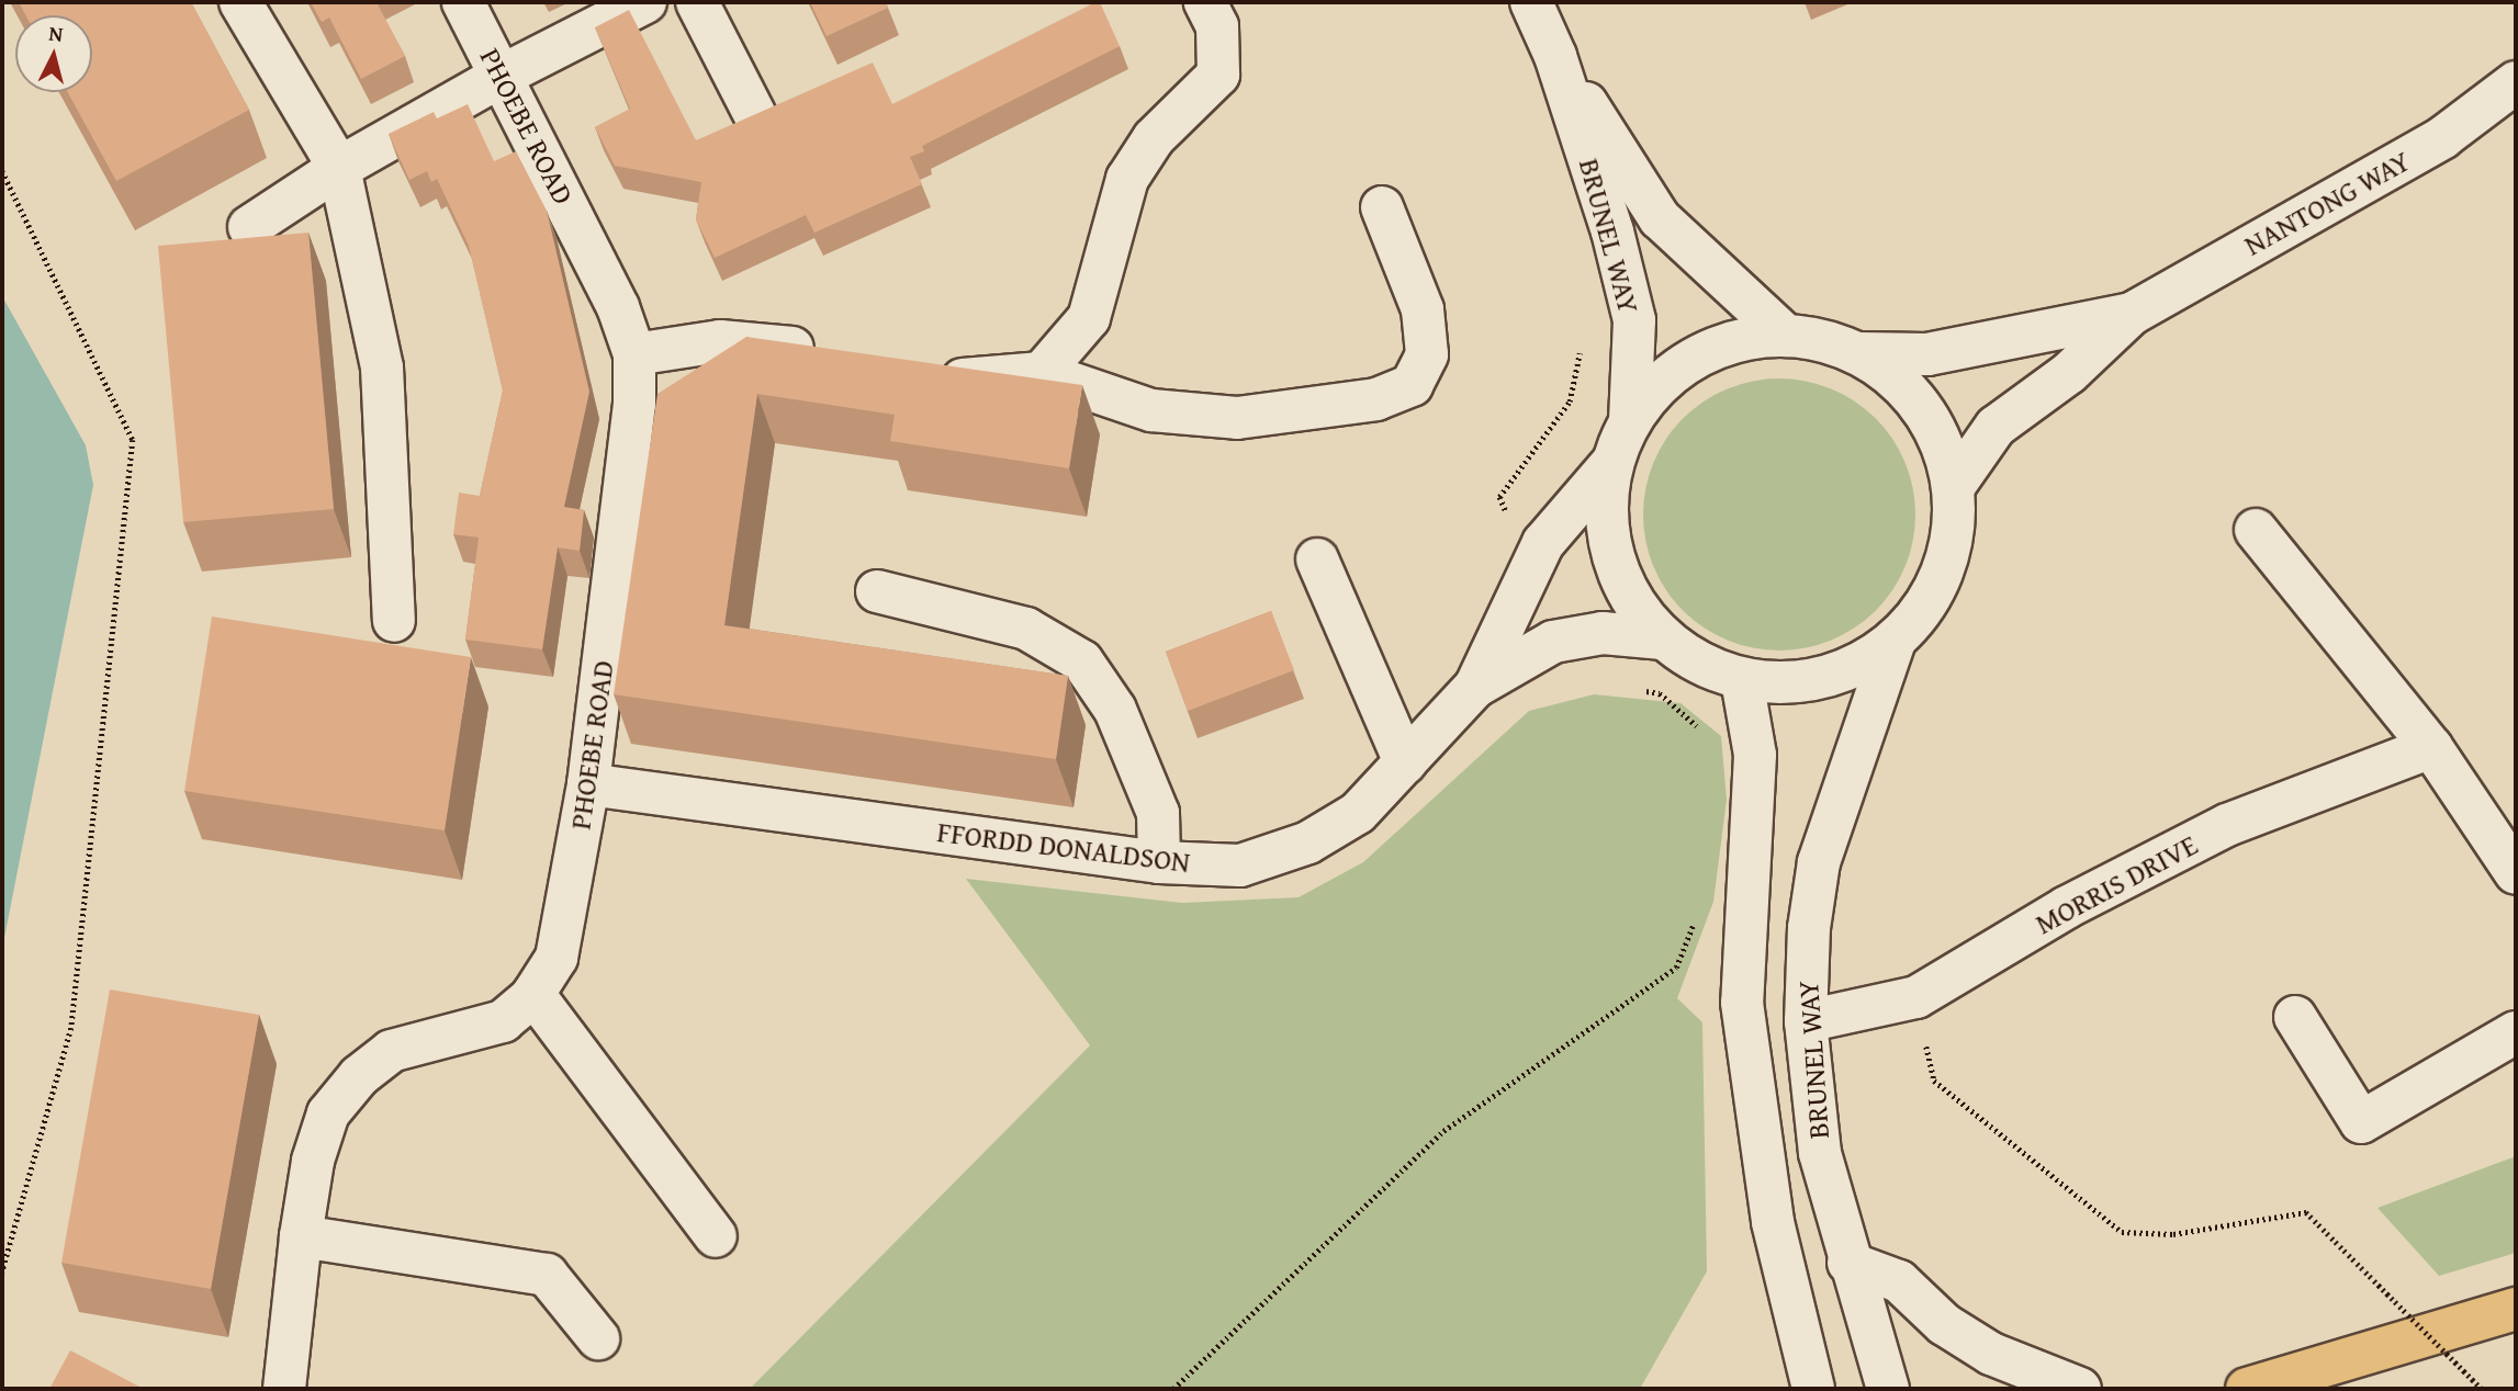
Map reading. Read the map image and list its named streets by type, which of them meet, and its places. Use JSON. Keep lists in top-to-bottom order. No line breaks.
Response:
{"streets":{"street":["PHOEBE ROAD","NANTONG WAY","BRUNEL WAY","FFORDD DONALDSON","MORRIS DRIVE"]},"crossings":[["PHOEBE ROAD","FFORDD DONALDSON"],["BRUNEL WAY","MORRIS DRIVE"]],"north":"top"}
